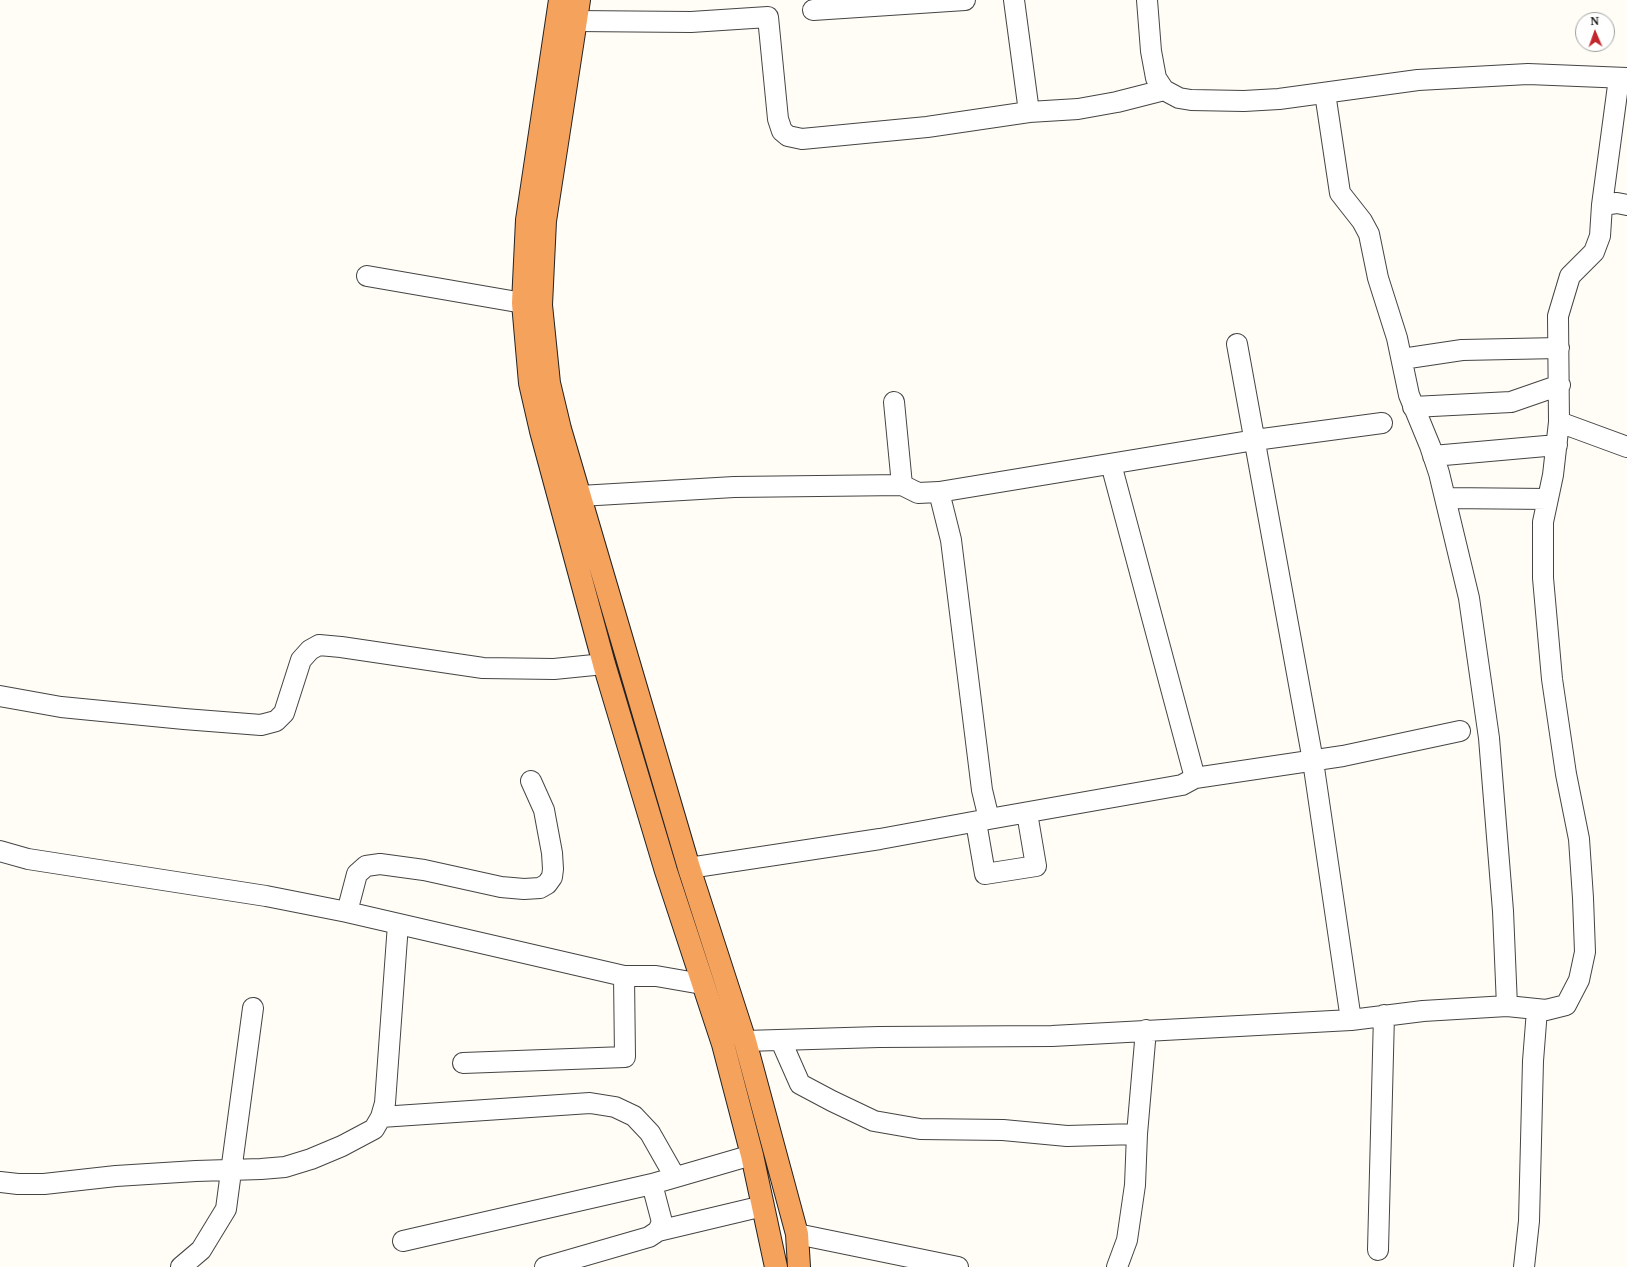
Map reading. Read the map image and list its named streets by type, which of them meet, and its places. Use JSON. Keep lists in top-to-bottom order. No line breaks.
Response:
{"north":"top"}
